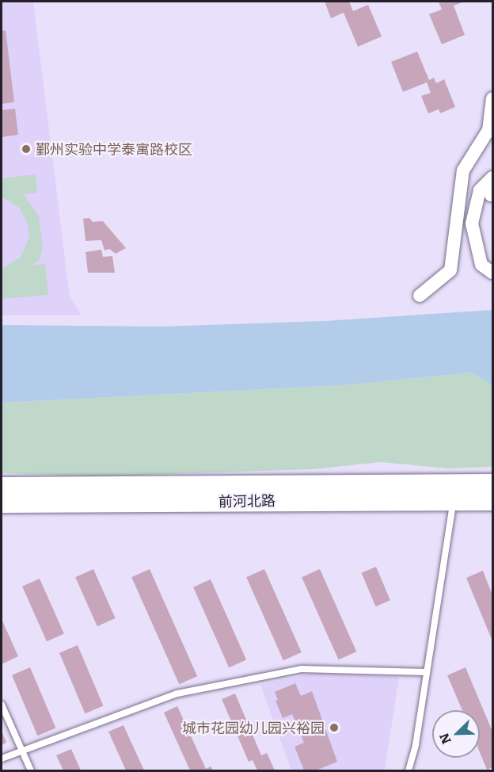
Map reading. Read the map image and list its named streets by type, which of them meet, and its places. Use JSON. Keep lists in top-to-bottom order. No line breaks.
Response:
{"streets":{"main road":["前河北路"]},"places":["鄞州实验中学泰寓路校区","城市花园幼儿园兴裕园"],"north":"bottom left"}
